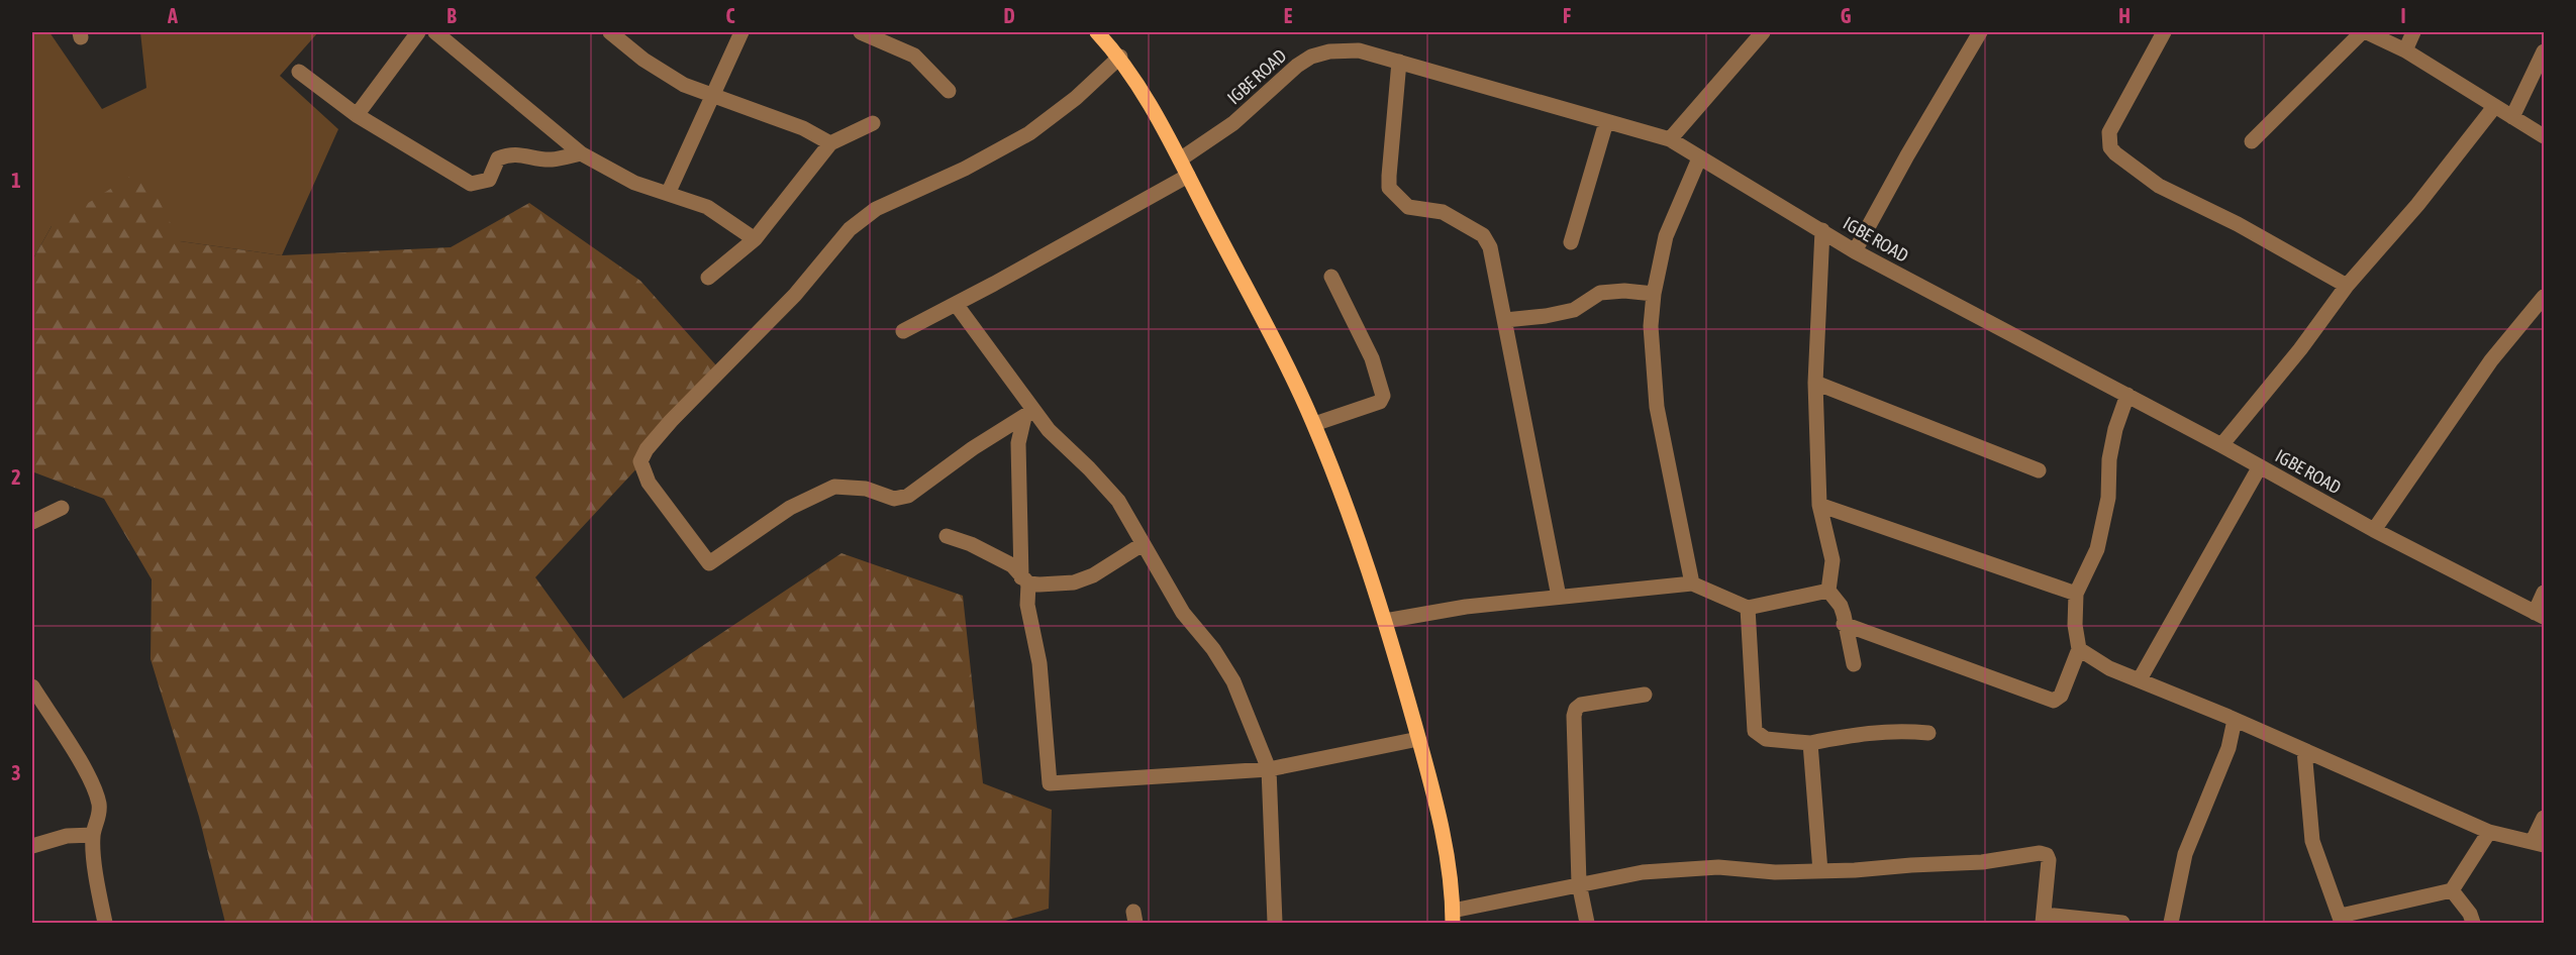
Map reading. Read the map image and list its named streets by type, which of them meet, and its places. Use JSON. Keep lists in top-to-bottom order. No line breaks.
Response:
{"streets":{"street":["IGBE ROAD"]},"grid":{"columns":["A","B","C","D","E","F","G","H","I"],"rows":["1","2","3"]}}
